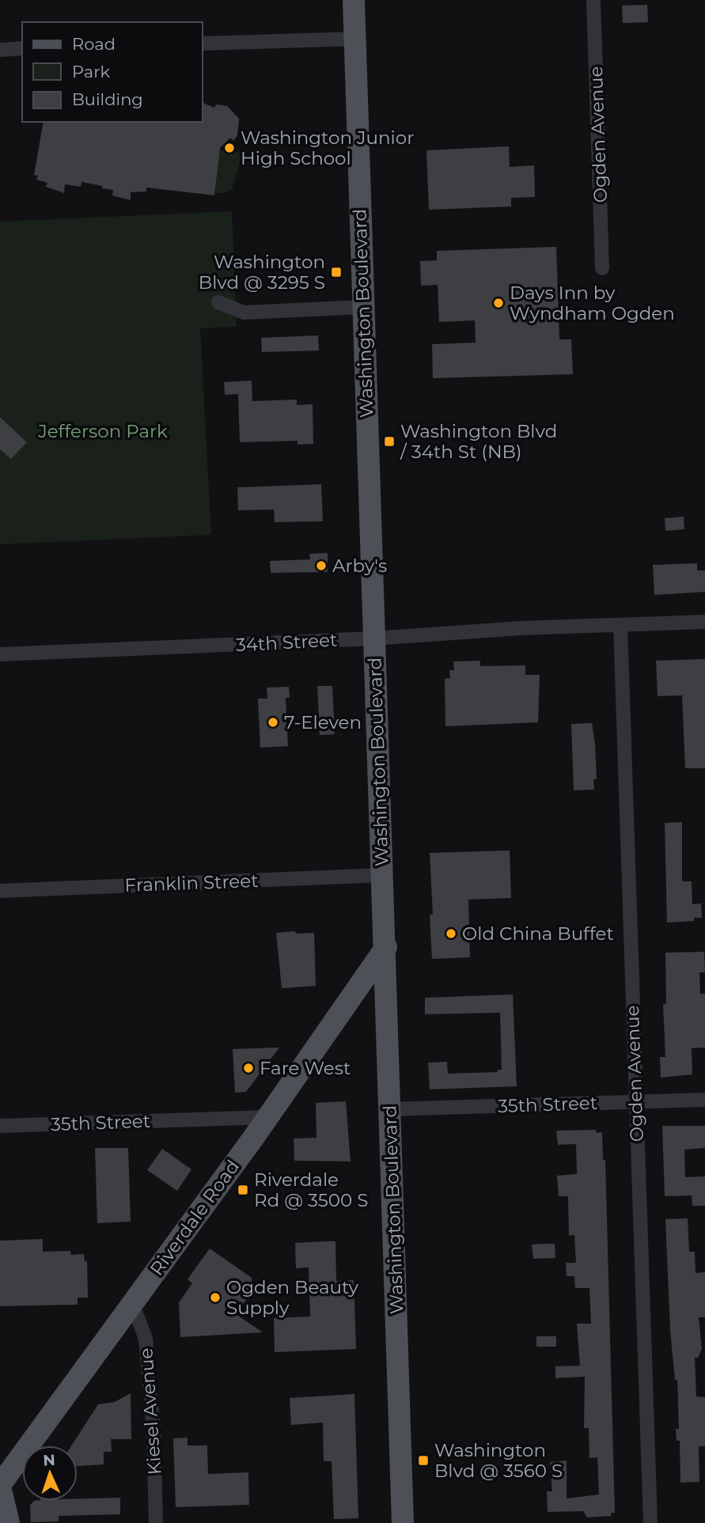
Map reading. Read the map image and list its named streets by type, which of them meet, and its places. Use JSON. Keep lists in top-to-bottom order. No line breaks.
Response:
{"streets":{"main road":["Washington Boulevard","Riverdale Road"],"street":["Ogden Avenue","34th Street","Franklin Street","35th Street","Kiesel Avenue"]},"crossings":[["Ogden Avenue","34th Street"],["Ogden Avenue","35th Street"],["Washington Boulevard","34th Street"],["Washington Boulevard","Franklin Street"],["Washington Boulevard","35th Street"],["Washington Boulevard","Riverdale Road"],["35th Street","Riverdale Road"],["Riverdale Road","Kiesel Avenue"]],"parks":["Jefferson Park"],"places":{"other":["Washington Junior High School","Days Inn by Wyndham Ogden","Arby's","7-Eleven","Old China Buffet","Fare West","Ogden Beauty Supply"],"transit":["Washington Blvd @ 3295 S","Washington Blvd / 34th St (NB)","Riverdale Rd @ 3500 S","Washington Blvd @ 3560 S"]},"legend":["Road","Park","Building"],"north":"top"}
